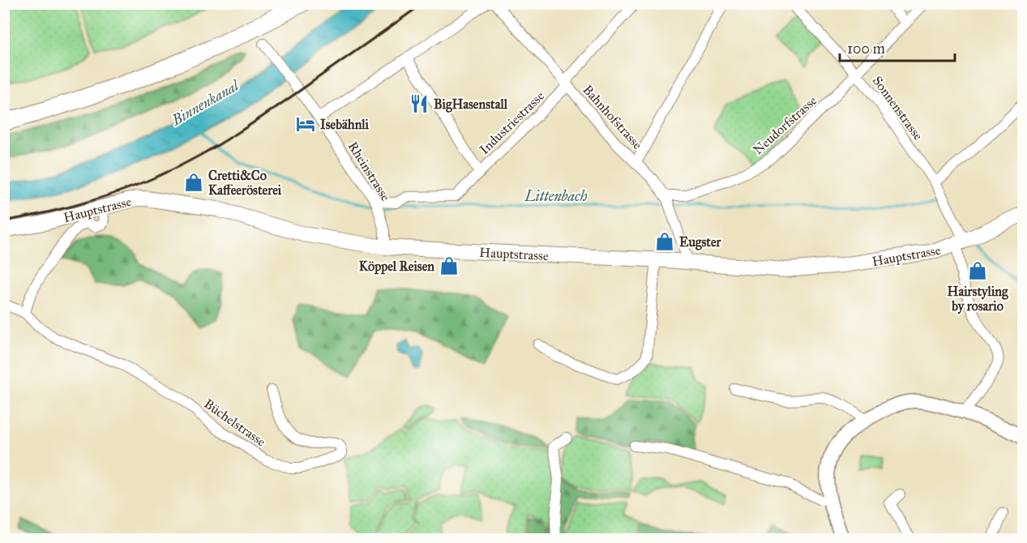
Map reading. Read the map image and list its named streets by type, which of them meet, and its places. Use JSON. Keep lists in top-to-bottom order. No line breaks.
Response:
{"streets":{"main road":["Hauptstrasse"],"street":["Sonnenstrasse","Bahnhofstrasse","Industriestrasse","Neudorfstrasse","Rheinstrasse","Büchelstrasse"]},"crossings":[["Sonnenstrasse","Neudorfstrasse"],["Sonnenstrasse","Hauptstrasse"],["Bahnhofstrasse","Industriestrasse"],["Bahnhofstrasse","Neudorfstrasse"],["Bahnhofstrasse","Hauptstrasse"],["Industriestrasse","Rheinstrasse"],["Rheinstrasse","Hauptstrasse"]],"water":["Binnenkanal","Littenbach"],"places":{"restaurant":["BigHasenstall"],"hotel":["Isebähnli"],"shop":["Cretti&Co Kaffeerösterei","Eugster","Köppel Reisen","Hairstyling by rosario"]},"scale_bar":"100 m"}
